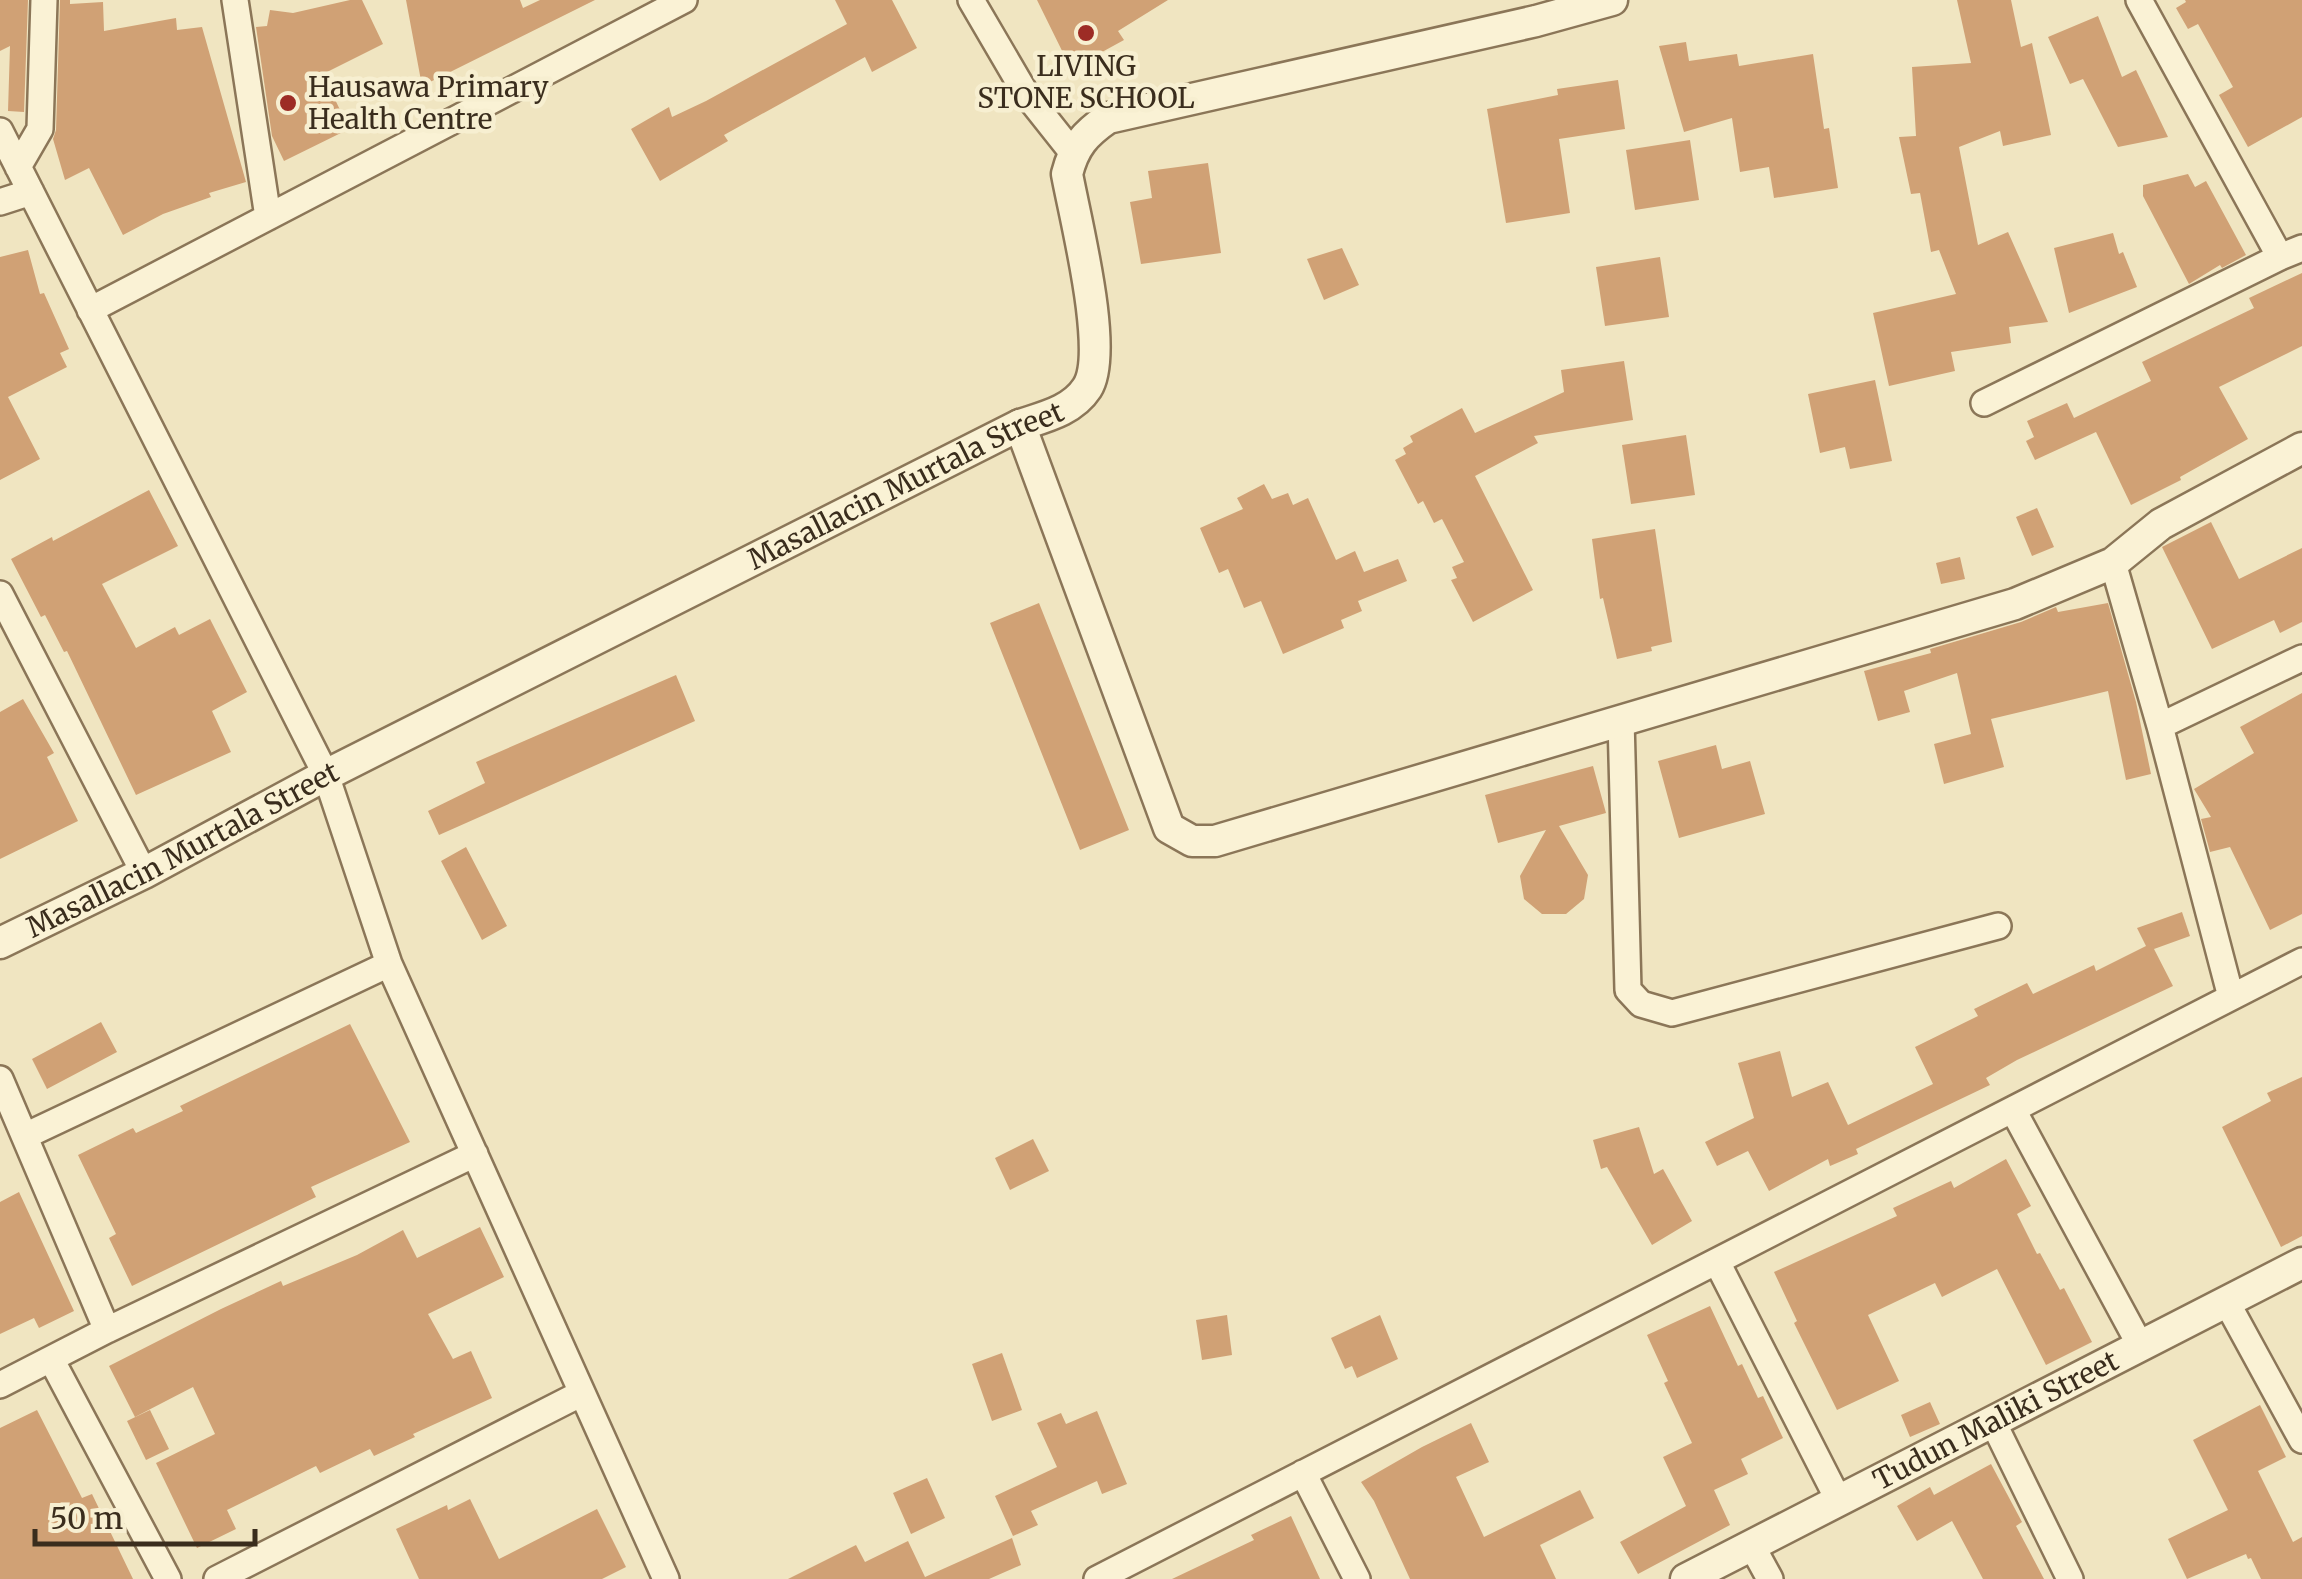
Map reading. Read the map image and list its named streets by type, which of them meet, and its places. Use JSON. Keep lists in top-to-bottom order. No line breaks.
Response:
{"streets":{"street":["Masallacin Murtala Street","Tudun Maliki Street"]},"places":["LIVING STONE SCHOOL","Hausawa Primary Health Centre"],"scale_bar":"50 m"}
